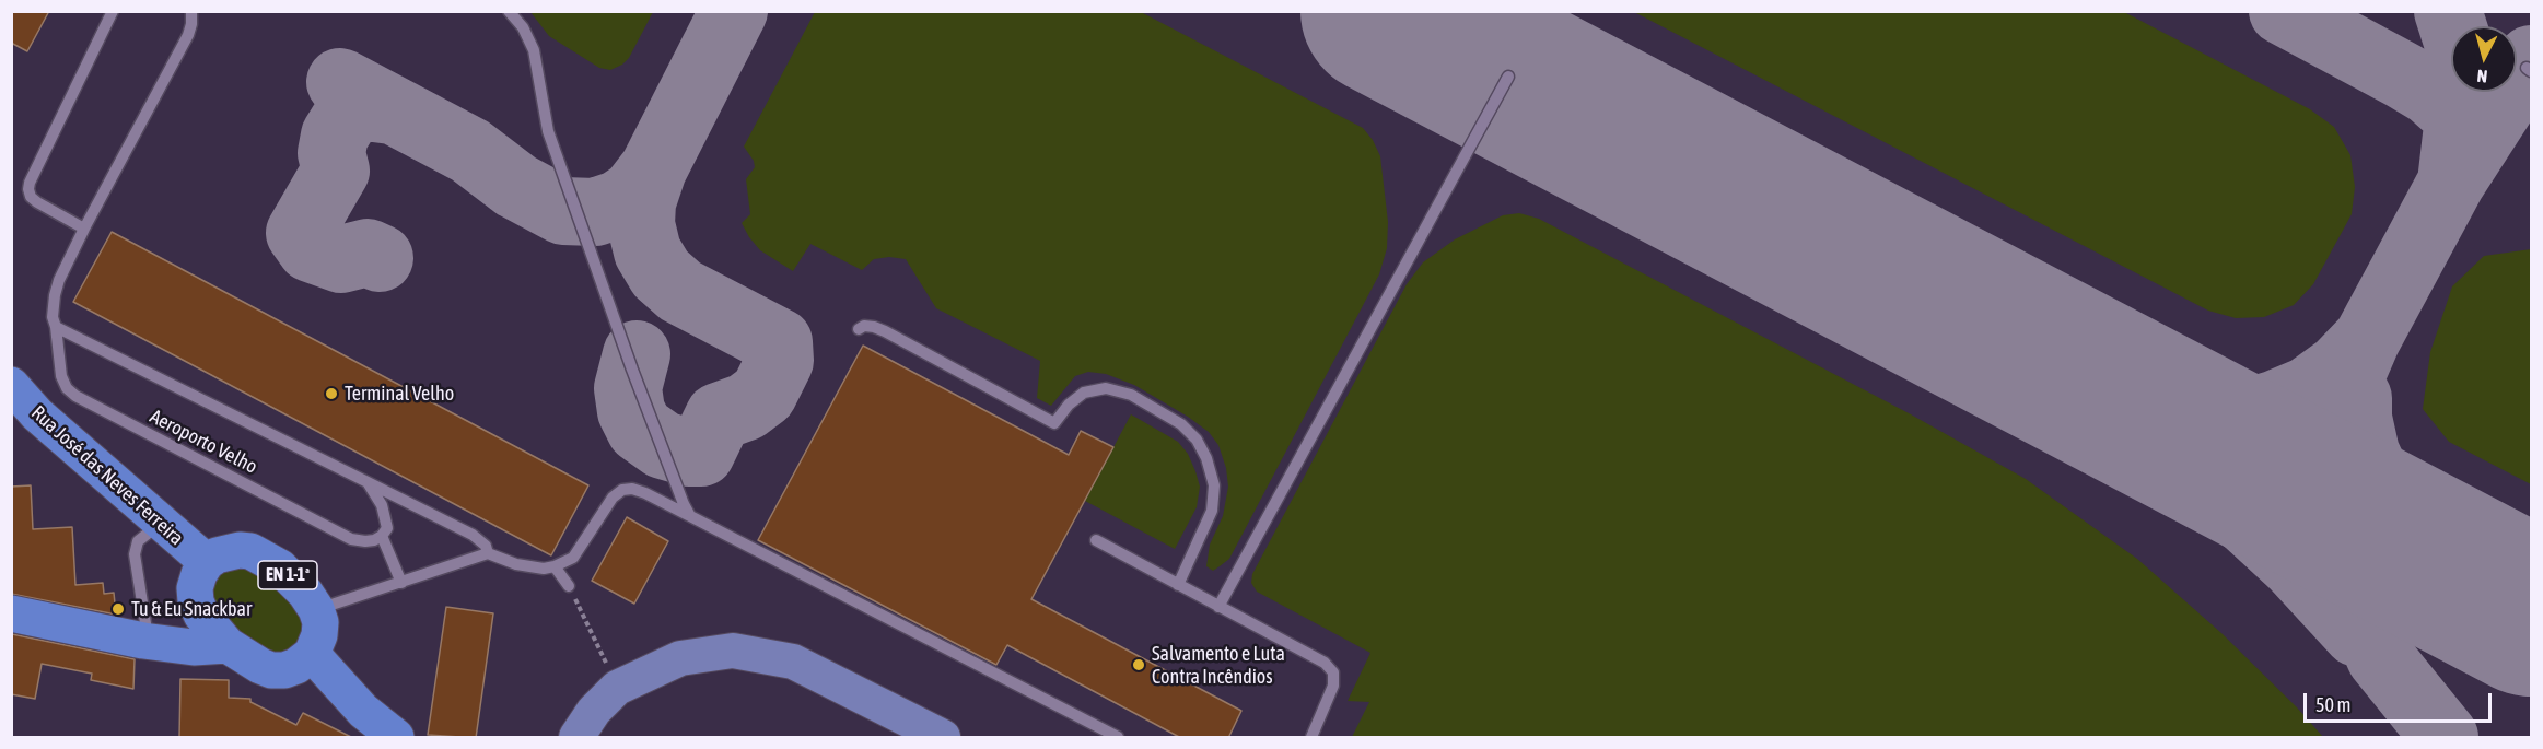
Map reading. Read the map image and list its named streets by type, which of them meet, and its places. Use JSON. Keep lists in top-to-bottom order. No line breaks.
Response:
{"streets":{"main road":["Rua José das Neves Ferreira","EN 1-1ª"],"lane":["Aeroporto Velho"]},"crossings":[["Rua José das Neves Ferreira","EN 1-1ª"]],"places":["Terminal Velho","Tu & Eu Snackbar","Salvamento e Luta Contra Incêndios"],"scale_bar":"50 m","north":"bottom"}
